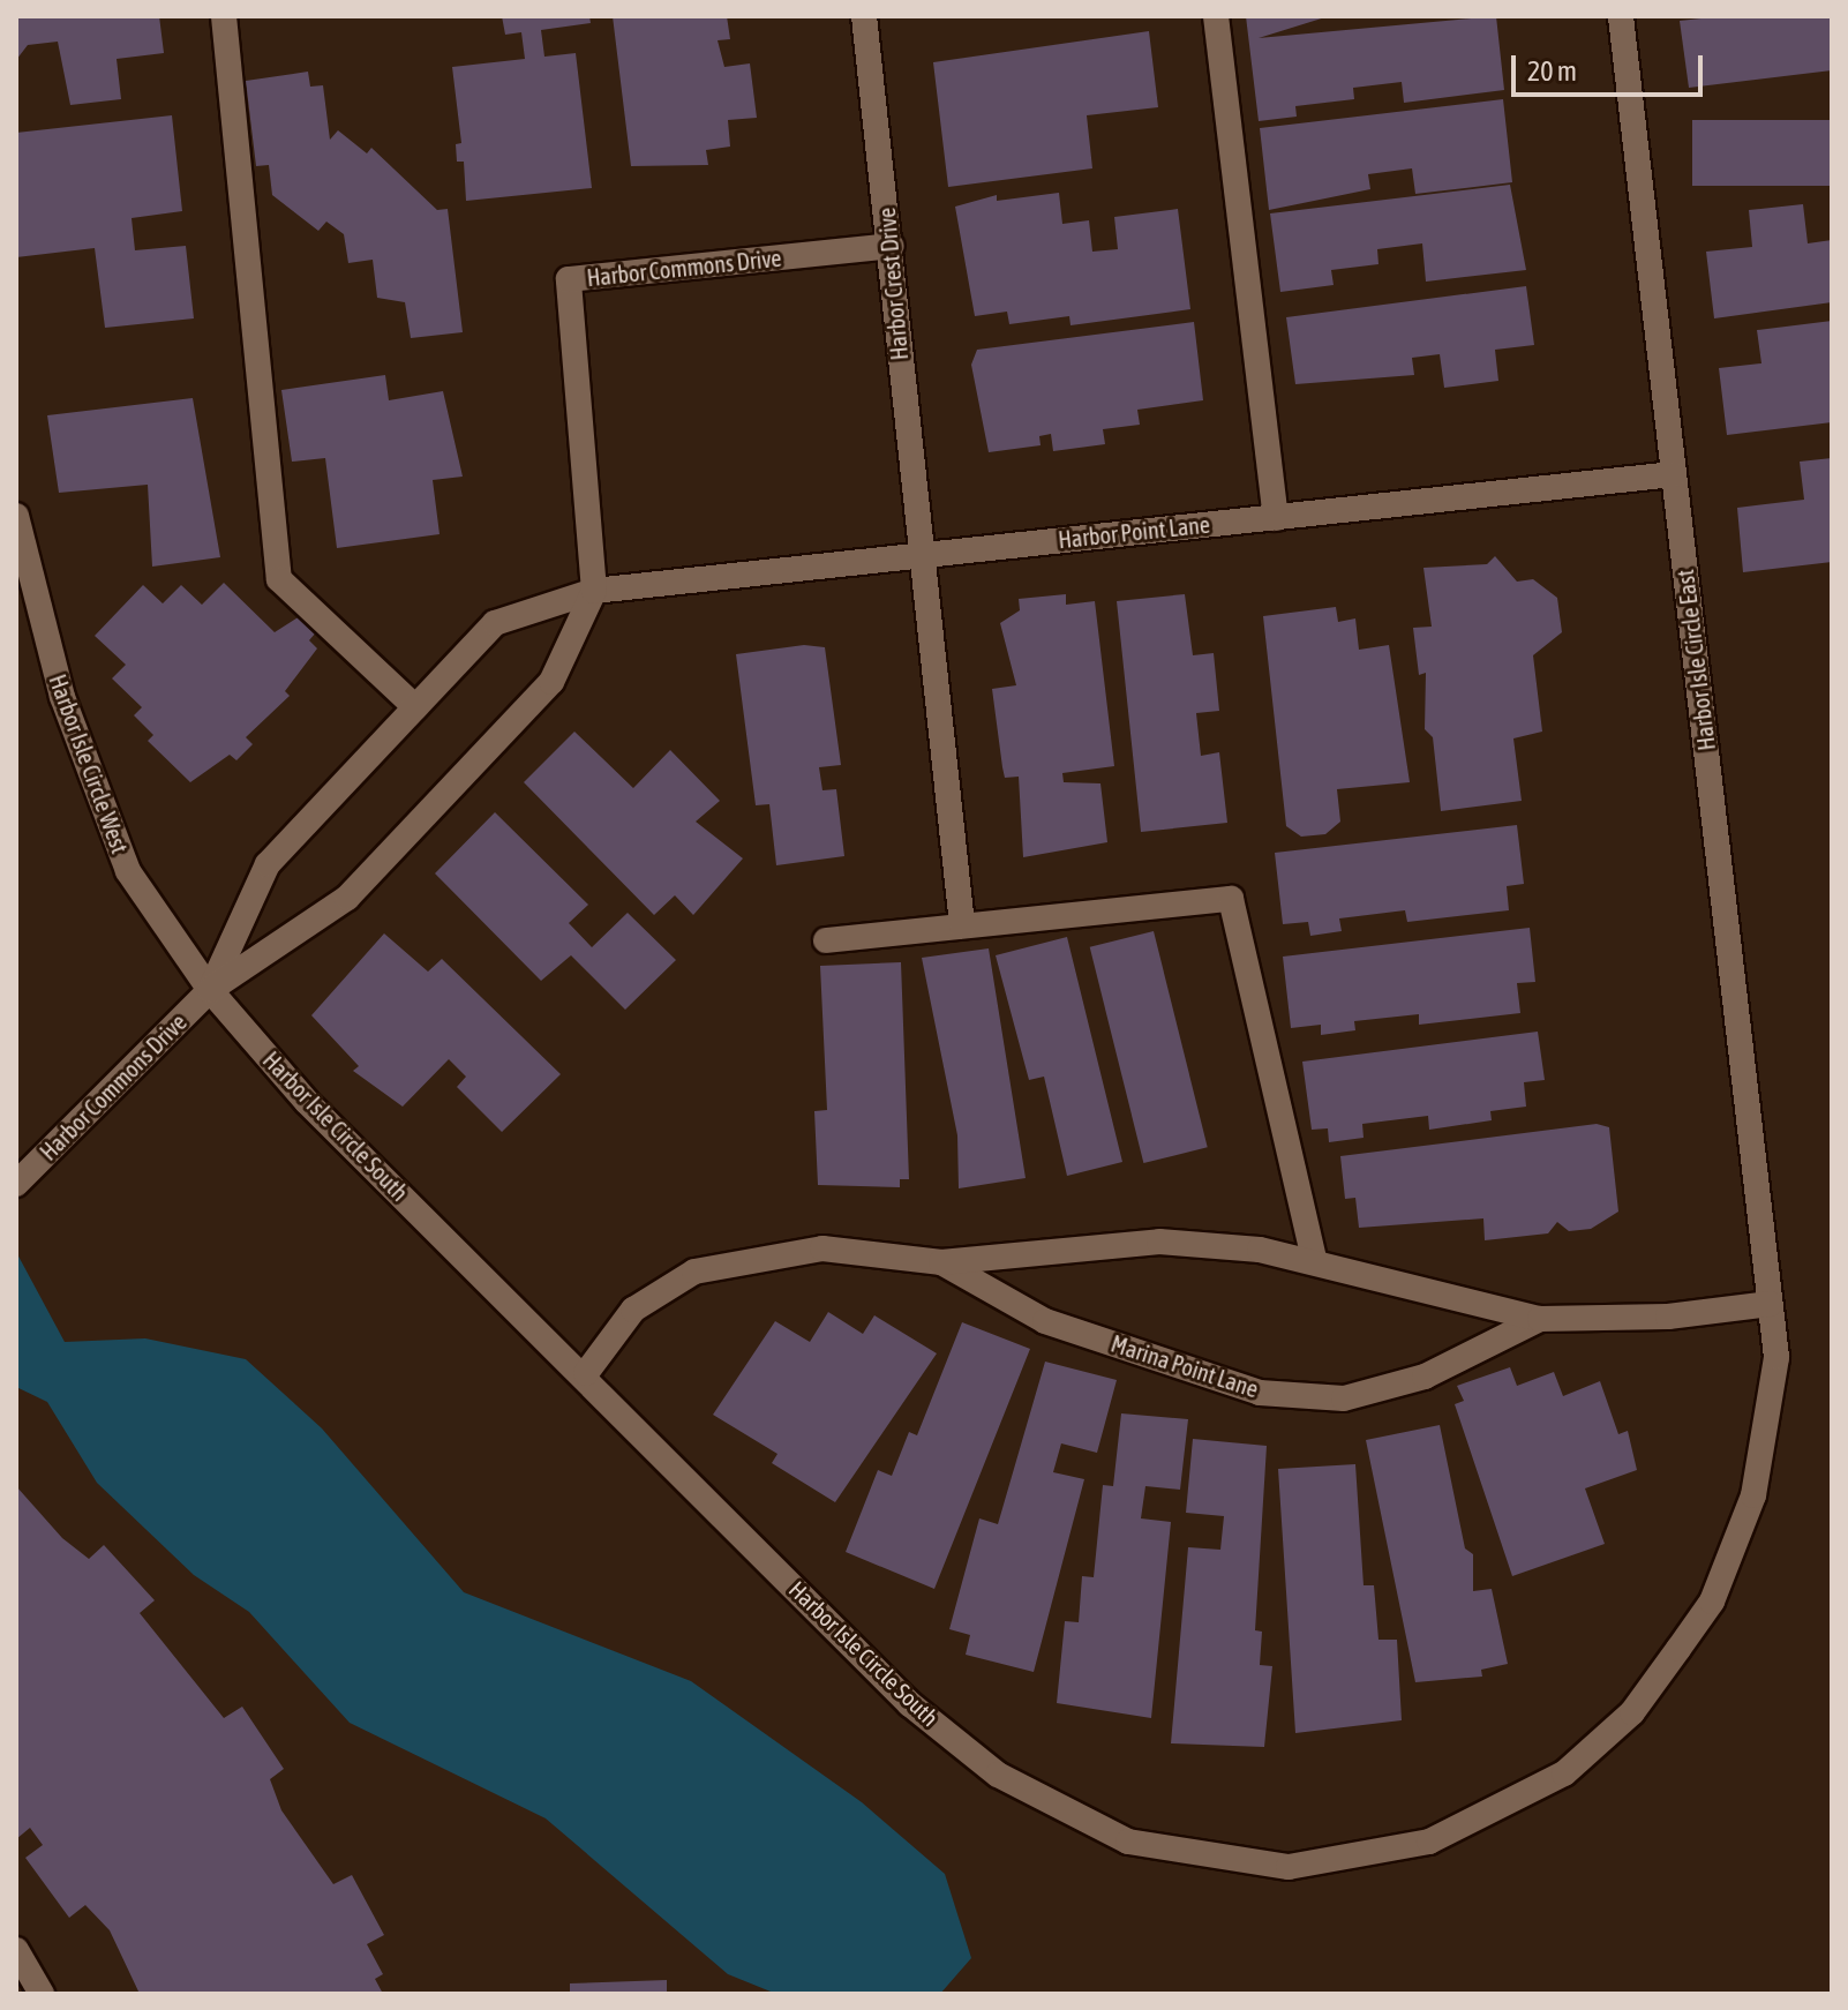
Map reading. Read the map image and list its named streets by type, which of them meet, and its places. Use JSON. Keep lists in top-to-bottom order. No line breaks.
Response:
{"streets":{"street":["Harbor Commons Drive","Harbor Crest Drive","Harbor Point Lane","Harbor Isle Circle East","Harbor Isle Circle West","Harbor Isle Circle South","Marina Point Lane"]},"crossings":[["Harbor Commons Drive","Harbor Crest Drive"],["Harbor Commons Drive","Harbor Point Lane"],["Harbor Commons Drive","Harbor Isle Circle West"],["Harbor Commons Drive","Harbor Isle Circle South"],["Harbor Crest Drive","Harbor Point Lane"],["Harbor Point Lane","Harbor Isle Circle East"],["Harbor Isle Circle East","Harbor Isle Circle South"],["Harbor Isle Circle East","Marina Point Lane"],["Harbor Isle Circle West","Harbor Isle Circle South"],["Harbor Isle Circle South","Marina Point Lane"]],"scale_bar":"20 m"}
